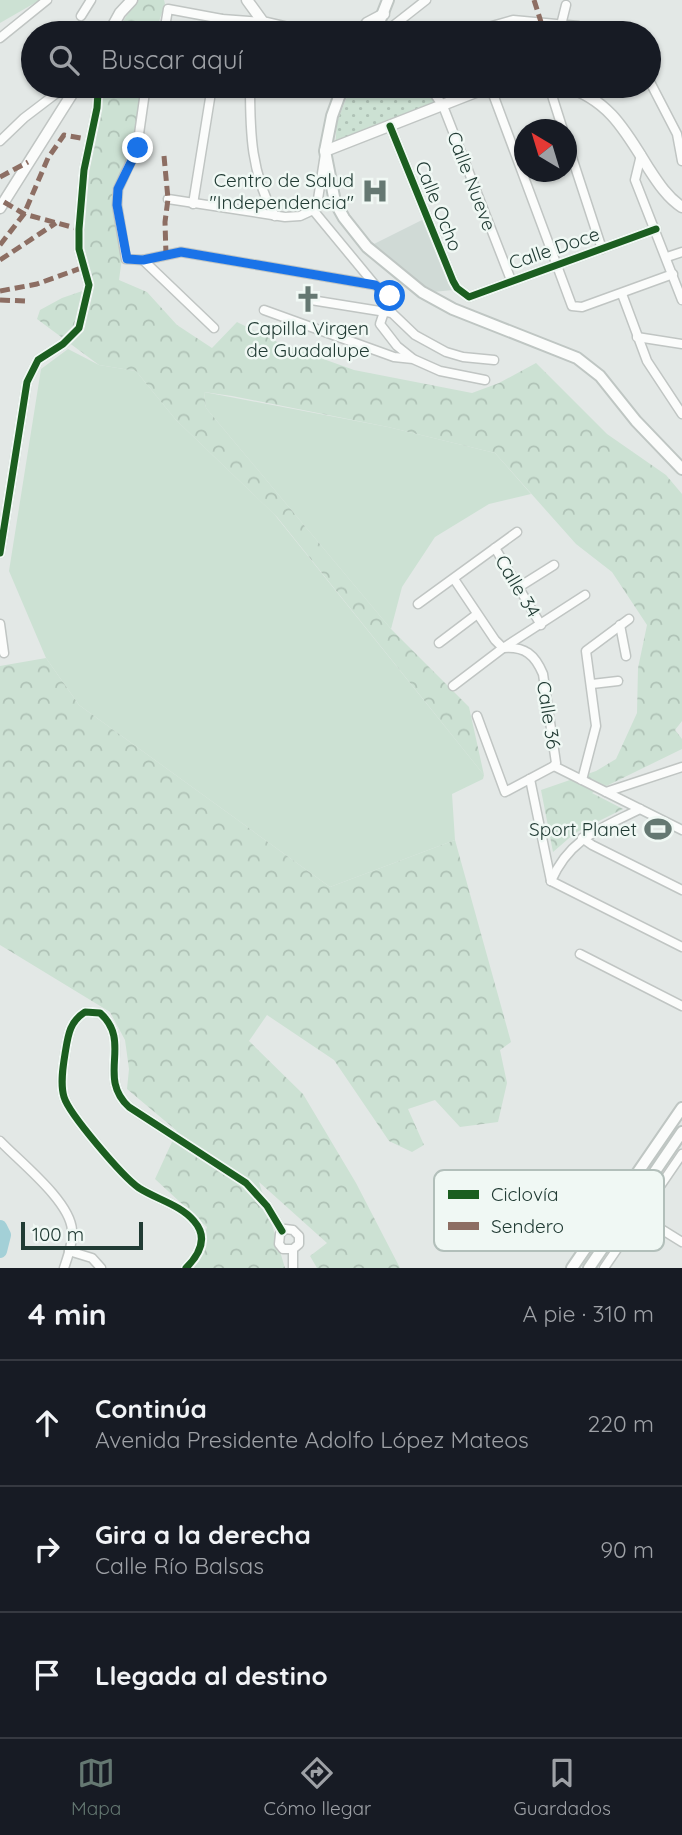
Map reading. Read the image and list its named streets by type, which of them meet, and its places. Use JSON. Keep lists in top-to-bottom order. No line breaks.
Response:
{"streets":{"street":["Calle Nueve","Calle Ocho","Calle Doce","Calle 34","Calle 36"]},"crossings":[["Calle Nueve","Calle Doce"],["Calle Ocho","Calle Doce"]],"places":{"hospital":["Centro de Salud \"Independencia\""],"church":["Capilla Virgen de Guadalupe"],"sports":["Sport Planet"]},"legend":["Ciclovía","Sendero"],"scale_bar":"100 m","north":"top left","page":{"search":"Buscar aquí","scale":"100 m","heading":["4 min","A pie · 310 m"],"list":[["Continúa","Avenida Presidente Adolfo López Mateos","220 m"],["Gira a la derecha","Calle Río Balsas","90 m"],"Llegada al destino"],"nav":["Mapa","Cómo llegar","Guardados"]}}
